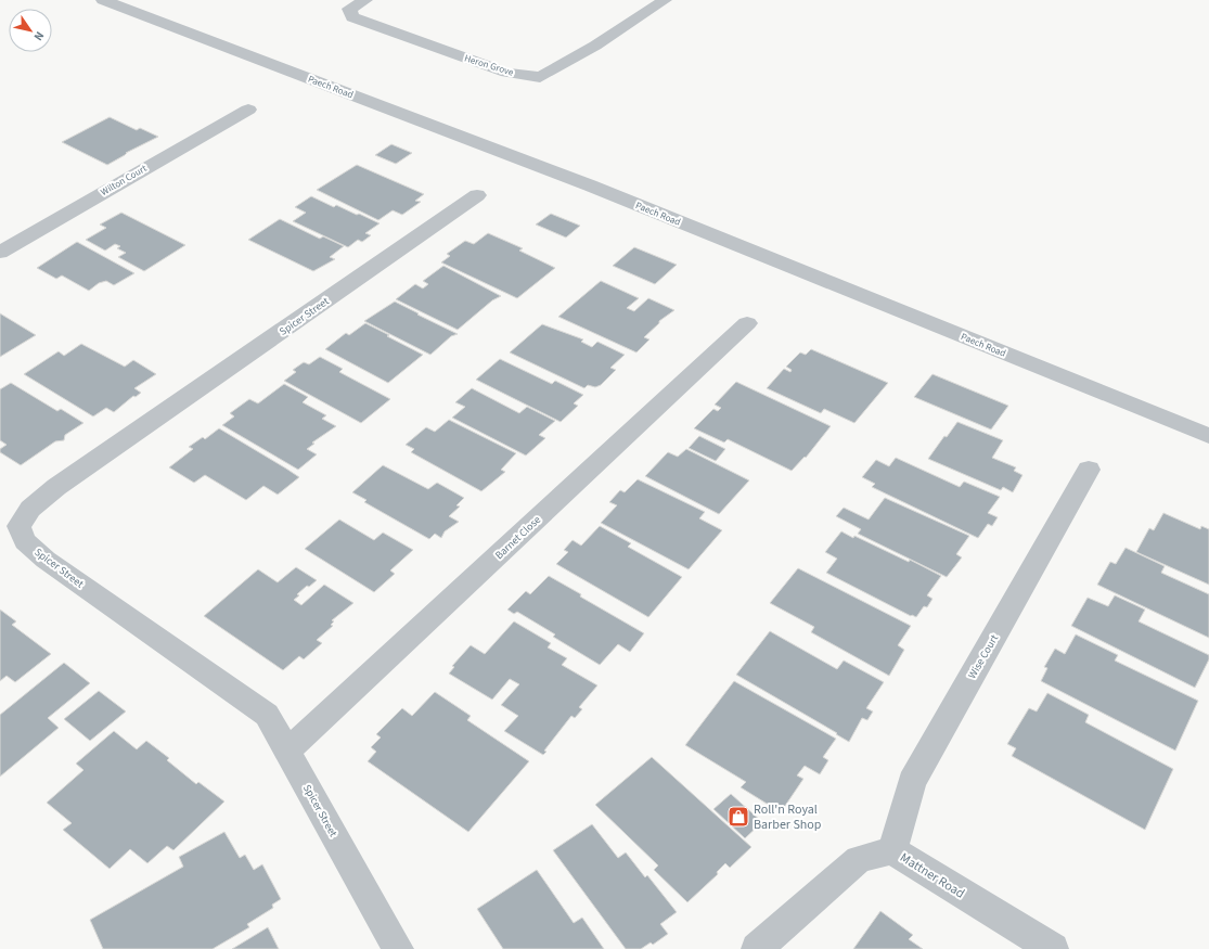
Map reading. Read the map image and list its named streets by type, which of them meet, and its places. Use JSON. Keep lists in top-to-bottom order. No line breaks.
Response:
{"streets":{"street":["Heron Grove","Paech Road","Wilton Court","Spicer Street","Barnet Close","Wise Court","Mattner Road"]},"crossings":[["Spicer Street","Barnet Close"],["Wise Court","Mattner Road"]],"places":{"shop":["Roll'n Royal Barber Shop"]},"north":"bottom right"}
